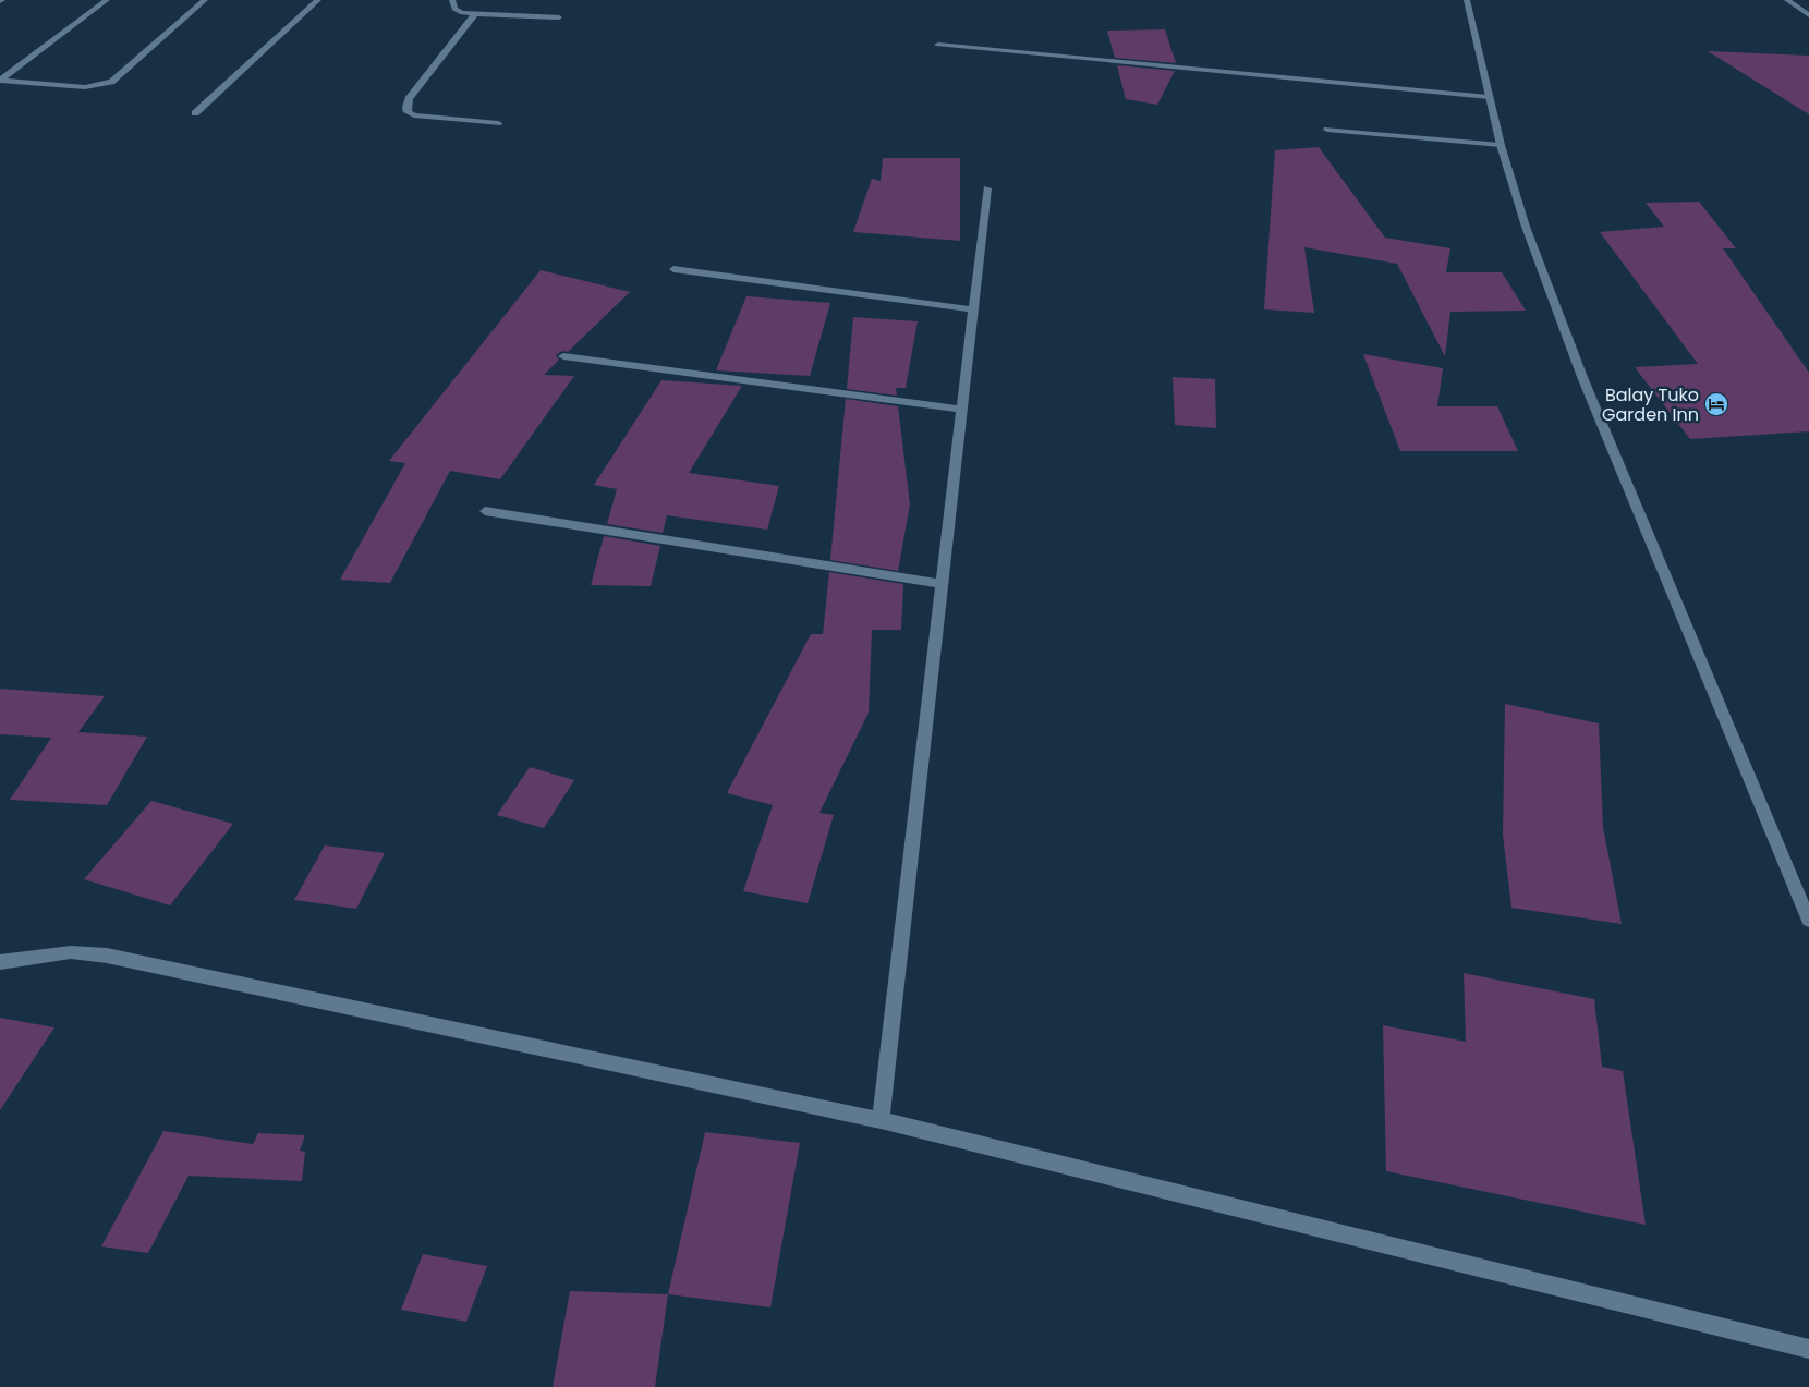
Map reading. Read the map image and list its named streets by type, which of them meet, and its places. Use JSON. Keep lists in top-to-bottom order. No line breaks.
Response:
{"places":{"hotel":["Balay Tuko Garden Inn"]}}
